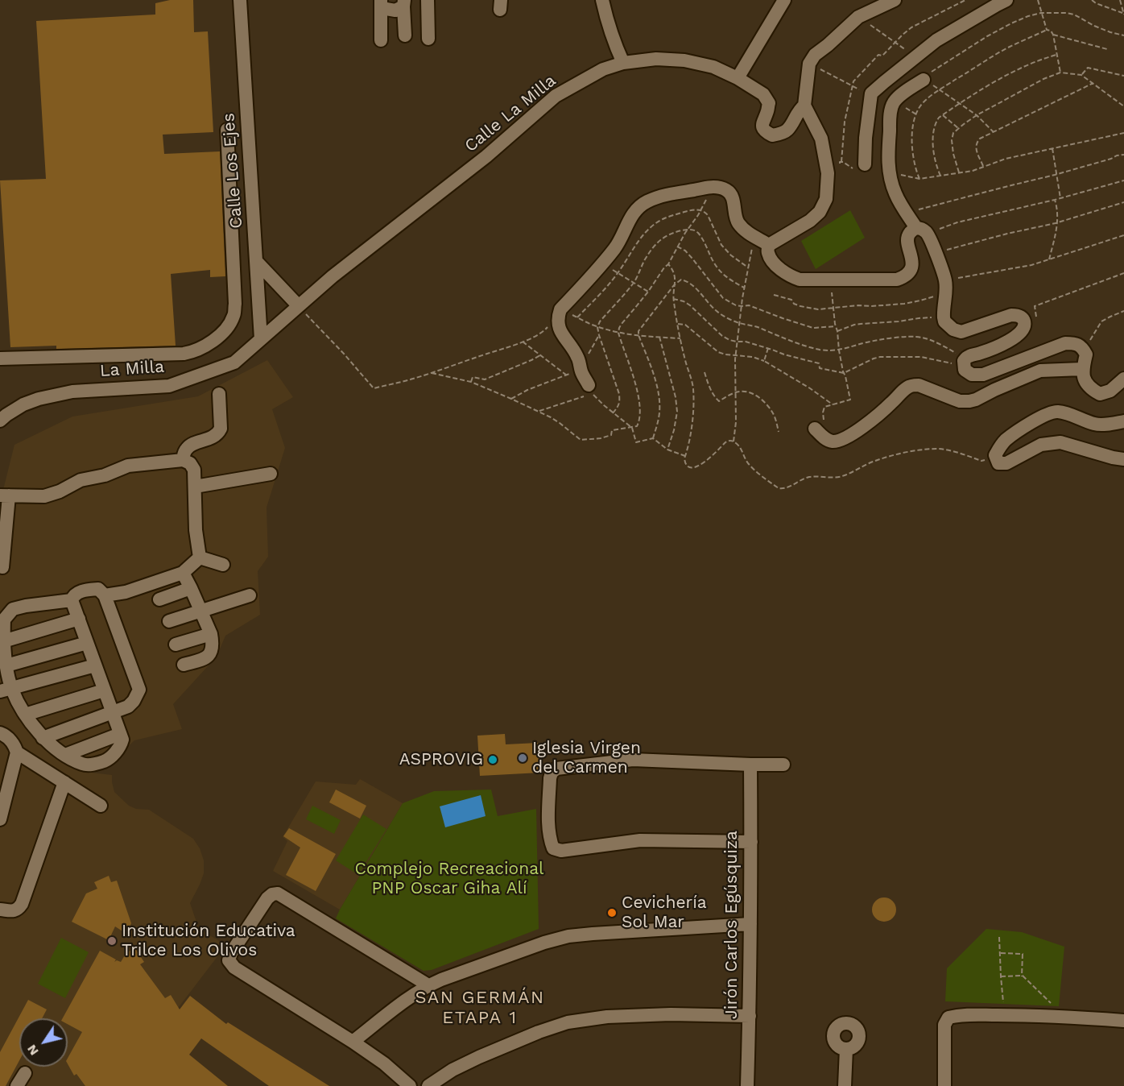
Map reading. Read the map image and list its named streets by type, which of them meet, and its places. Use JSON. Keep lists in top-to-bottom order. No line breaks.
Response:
{"streets":{"street":["Calle La Milla","Calle Los Ejes","La Milla","Jirón Carlos Egúsquiza"]},"crossings":[["Calle La Milla","Calle Los Ejes"],["Calle La Milla","La Milla"],["Calle Los Ejes","La Milla"]],"districts":["SAN GERMÁN ETAPA 1"],"parks":["Complejo Recreacional PNP Oscar Giha Alí"],"places":["Iglesia Virgen del Carmen","ASPROVIG","Cevichería Sol Mar","Institución Educativa Trilce Los Olivos"],"north":"bottom left"}
